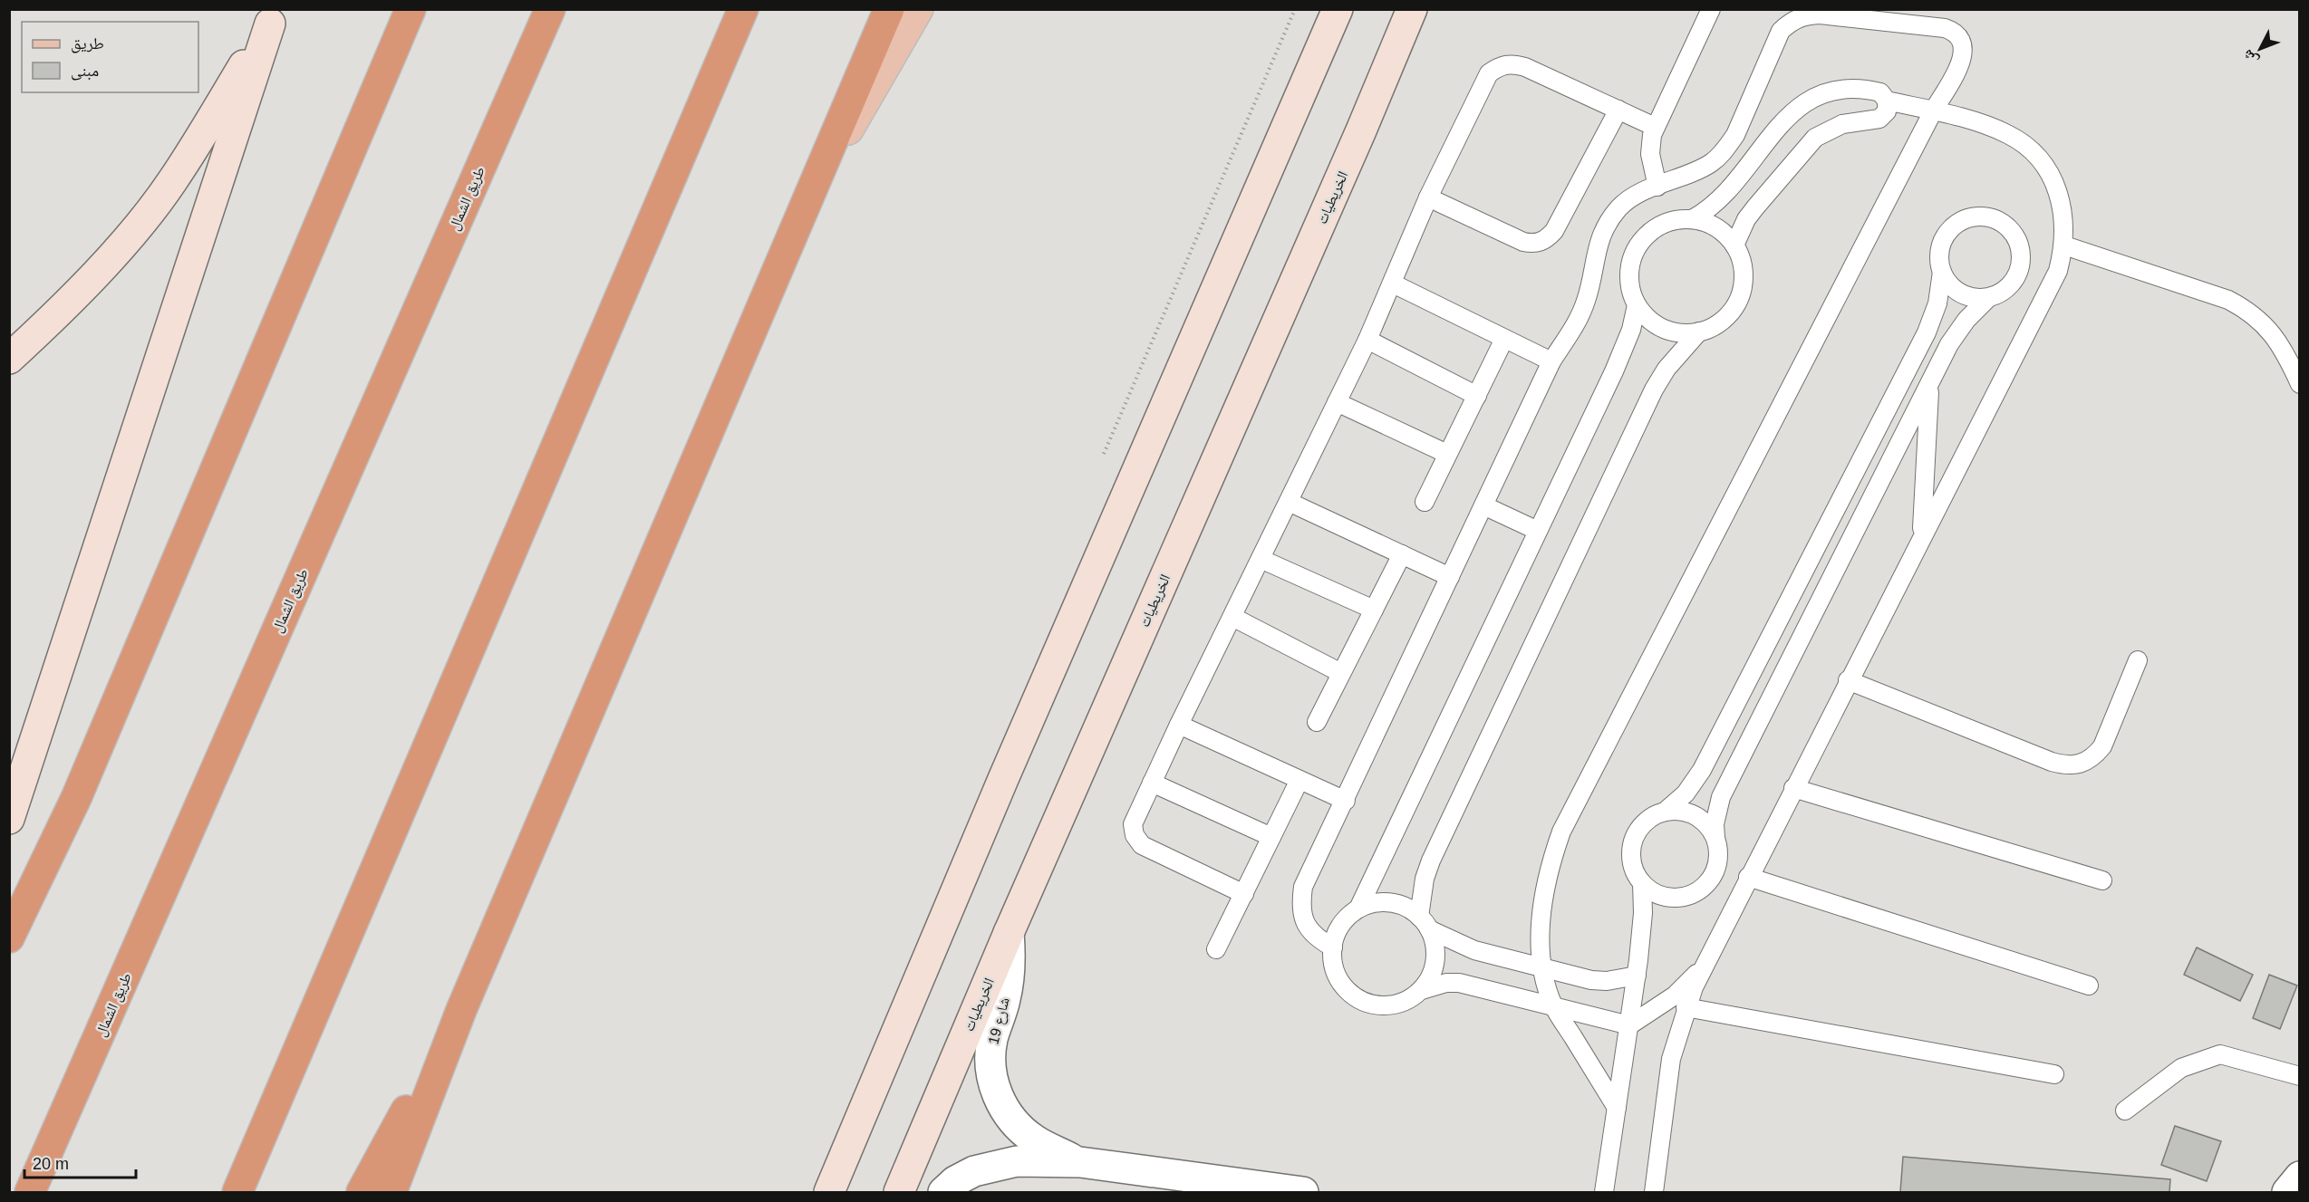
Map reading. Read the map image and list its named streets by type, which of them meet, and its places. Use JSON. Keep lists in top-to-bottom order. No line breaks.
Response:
{"streets":{"highway":["طريق الشمال"],"main road":["الخريطيات"],"street":["شارع 19"]},"crossings":[["الخريطيات","شارع 19"]],"legend":["طريق","مبنى"],"scale_bar":"20 m","north":"bottom left"}
